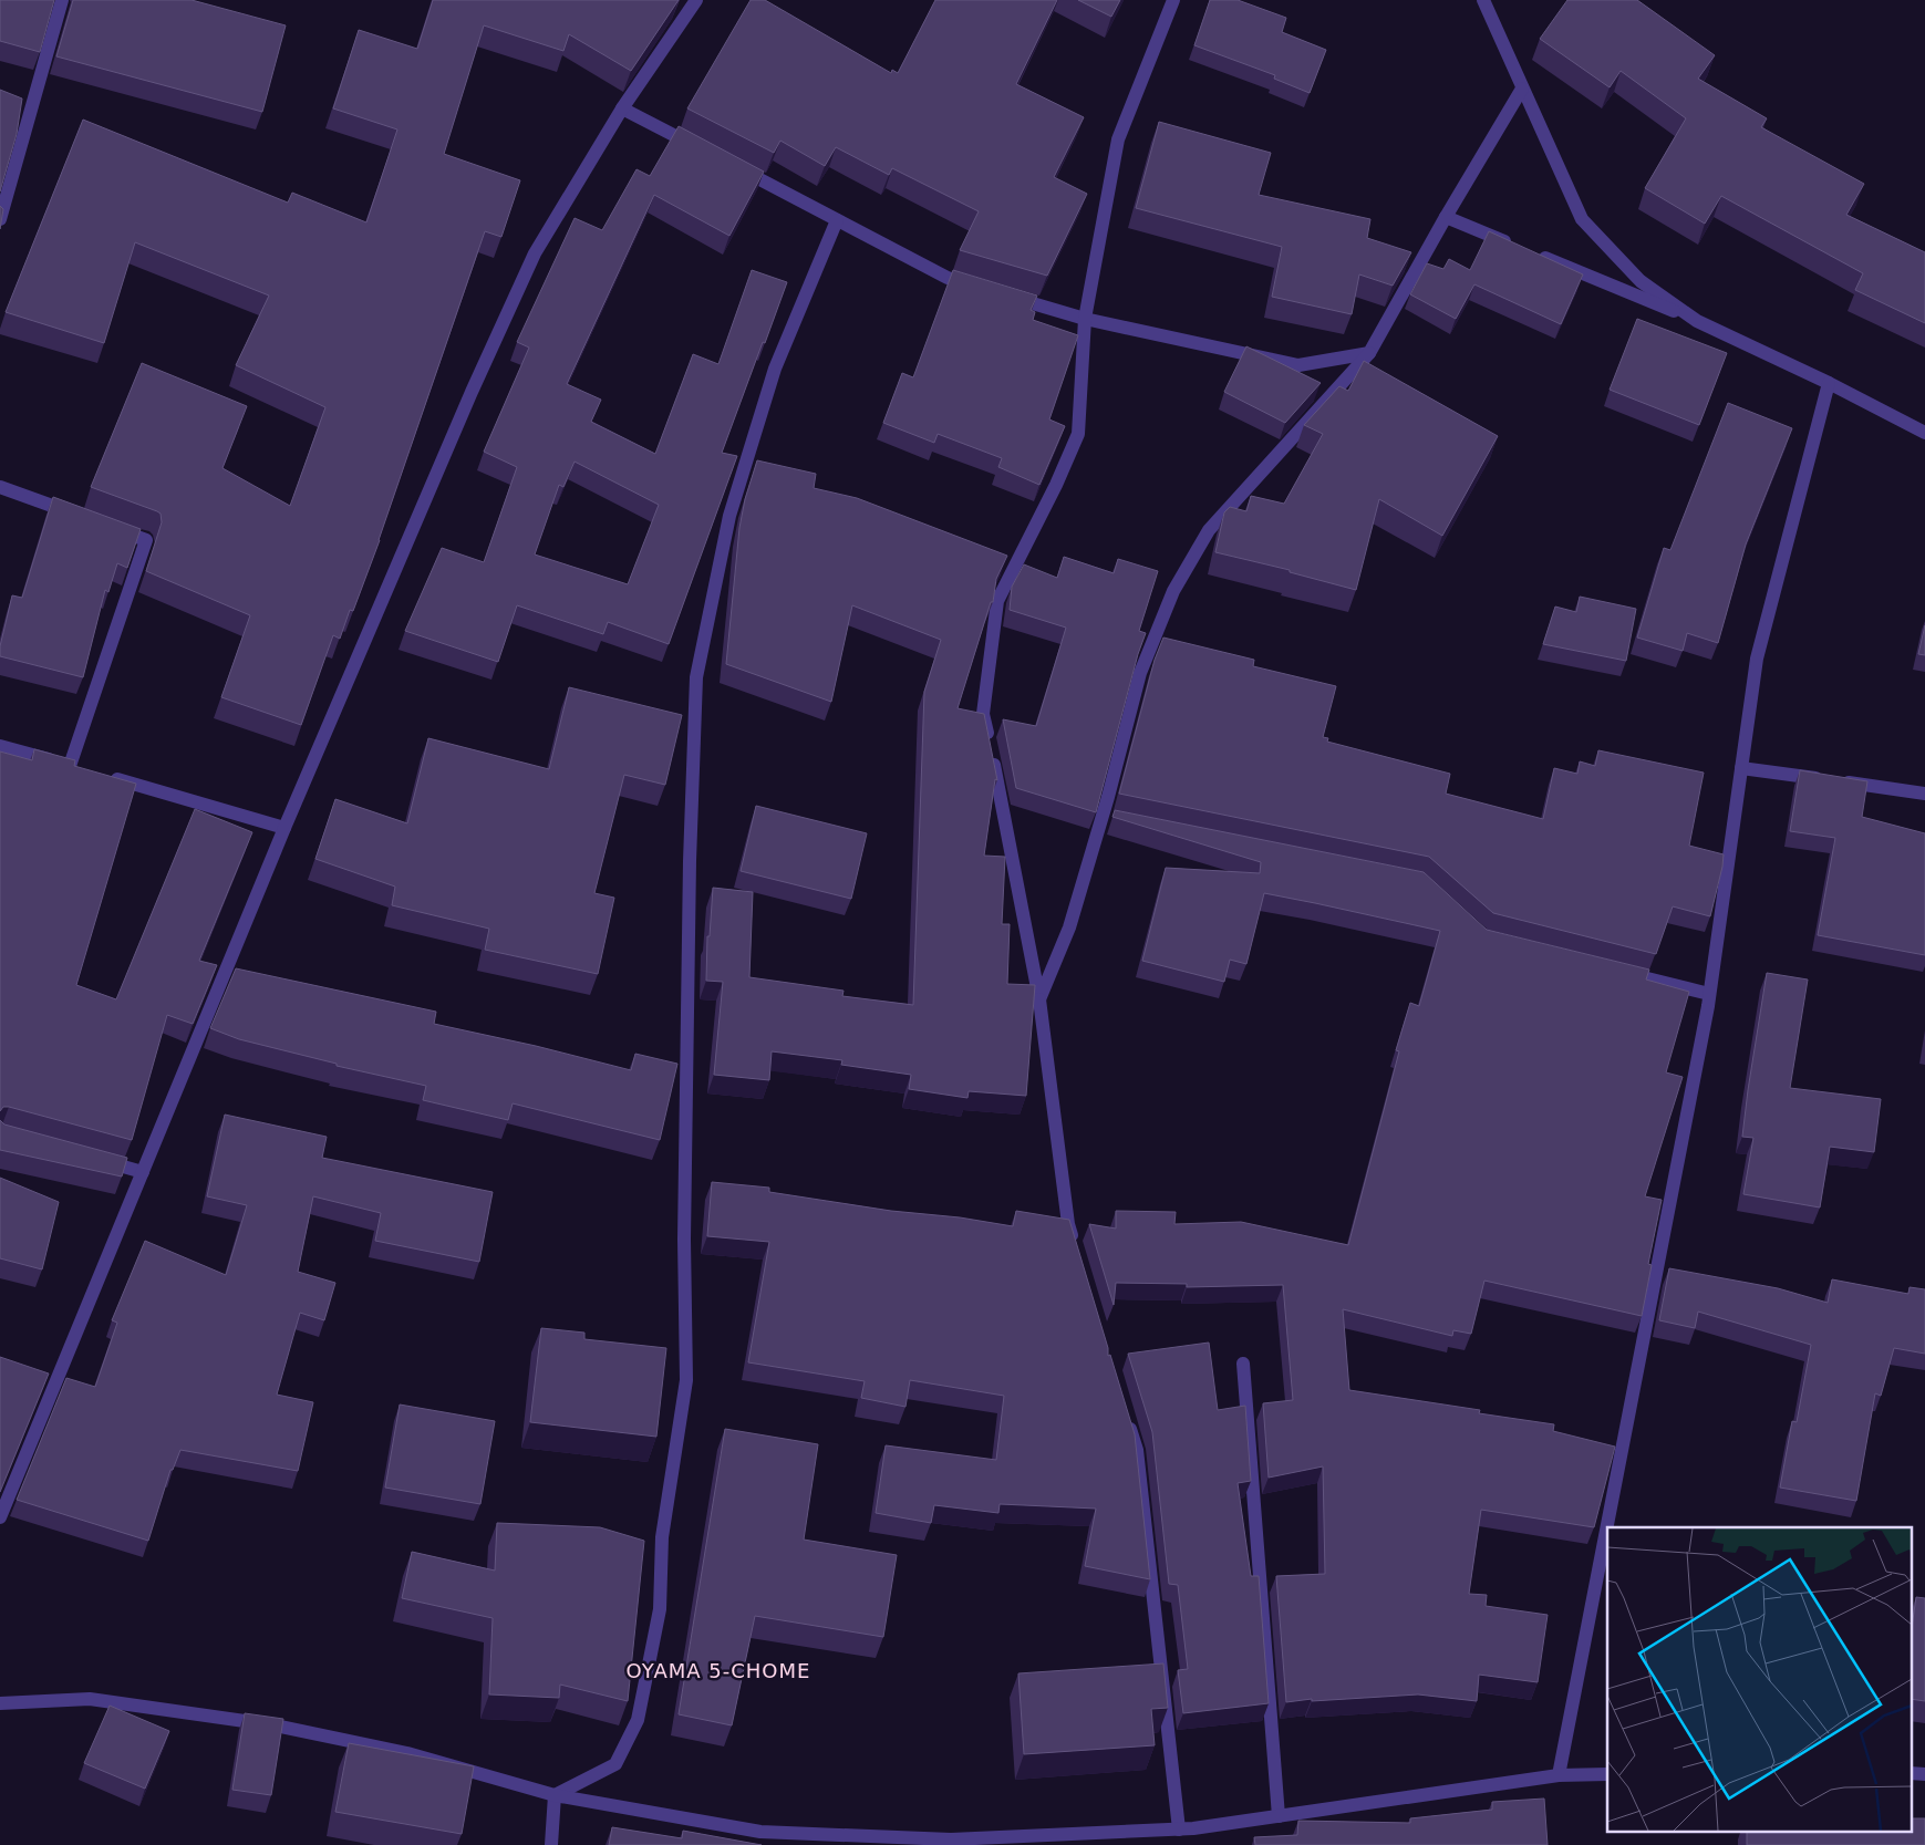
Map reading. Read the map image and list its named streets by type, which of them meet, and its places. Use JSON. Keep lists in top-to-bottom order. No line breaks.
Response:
{"districts":["OYAMA 5-CHOME"]}
